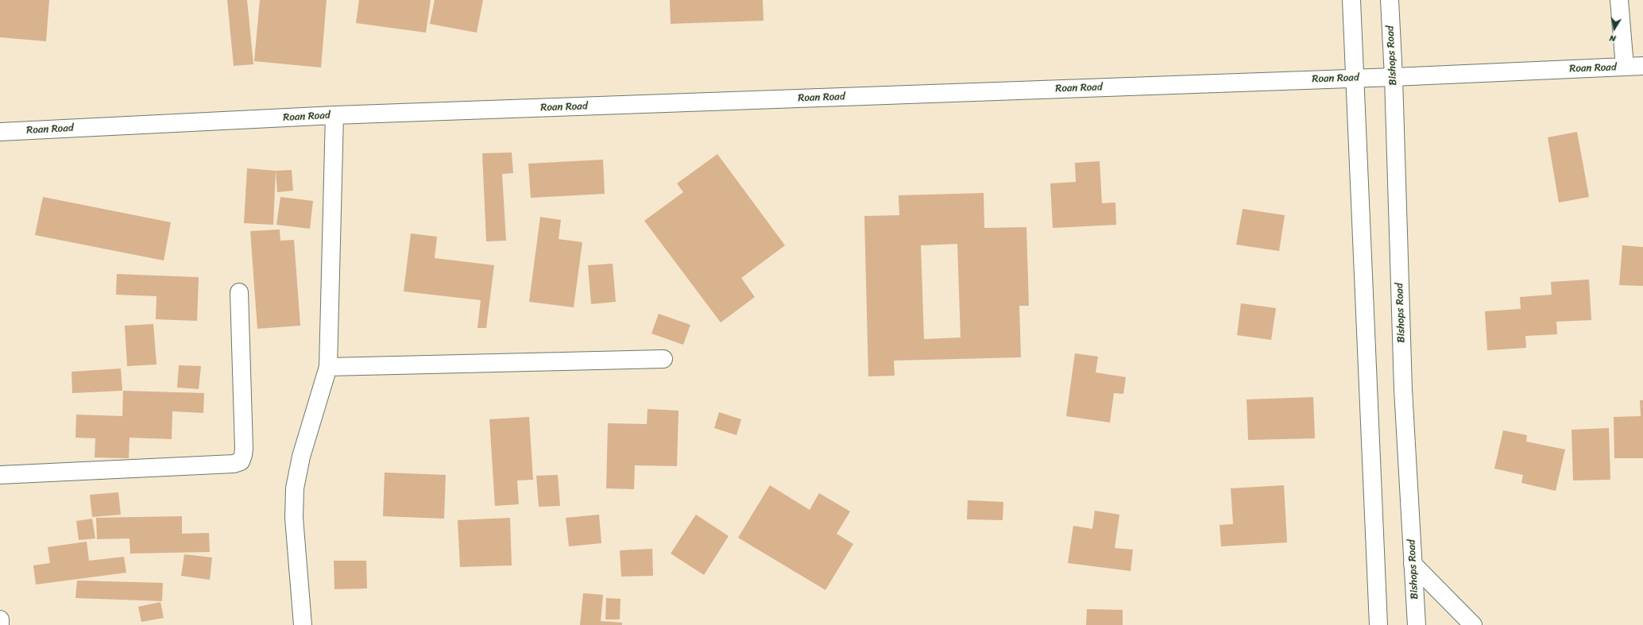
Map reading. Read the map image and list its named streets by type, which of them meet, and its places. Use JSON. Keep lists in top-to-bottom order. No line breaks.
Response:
{"streets":{"street":["Bishops Road","Roan Road"]},"crossings":[["Bishops Road","Roan Road"]],"north":"bottom"}
